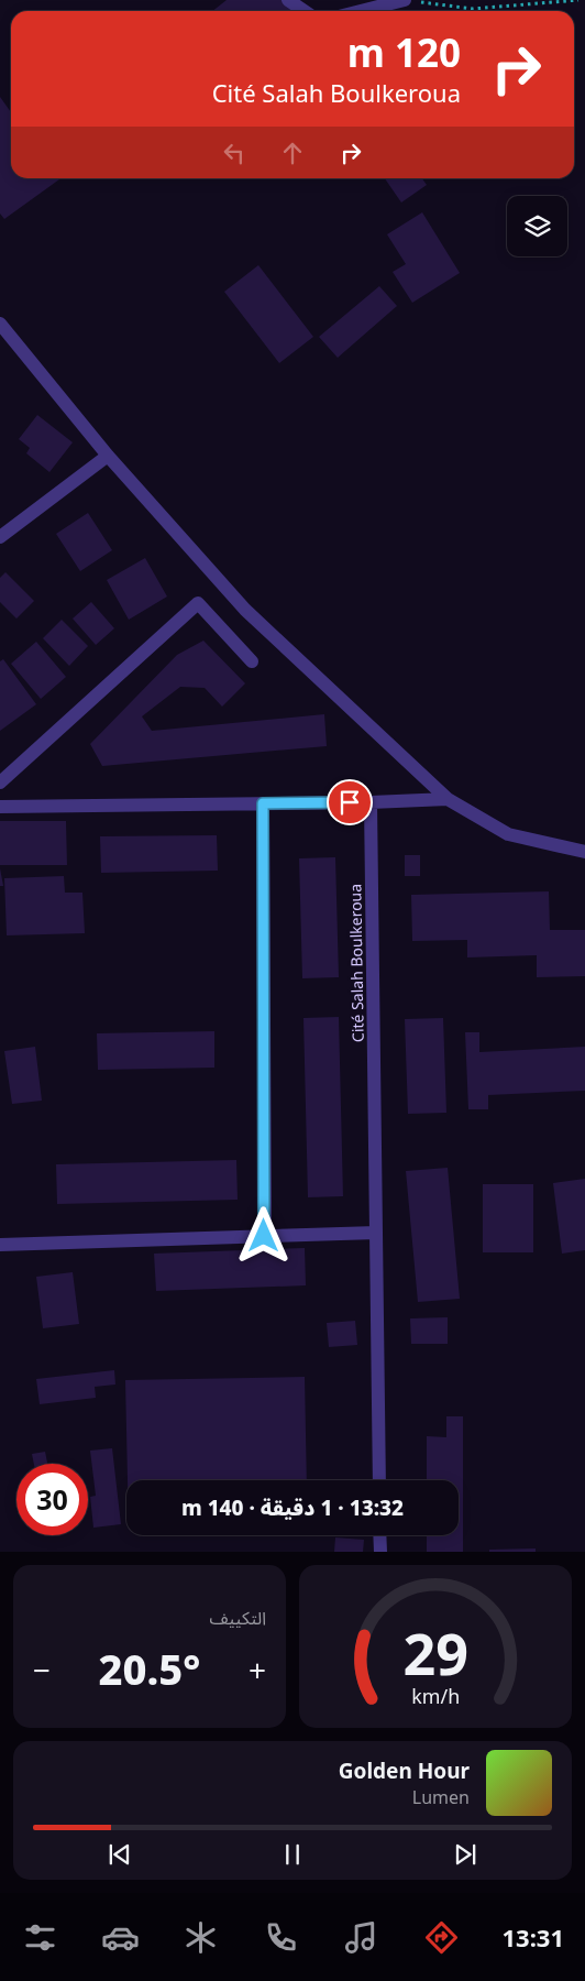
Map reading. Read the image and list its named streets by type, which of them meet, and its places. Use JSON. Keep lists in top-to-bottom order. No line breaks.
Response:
{"streets":{"street":["Cité Salah Boulkeroua"]},"page":{"turn":["120 m","Cité Salah Boulkeroua"],"limit":"30","trip":"13:32 · 1 دقيقة · 140 m","tile":"التكييف","heat":["−","20.5°","+"],"song":["Golden Hour","Lumen"],"tabs":"13:31","gauge":["29","km/h"]}}
